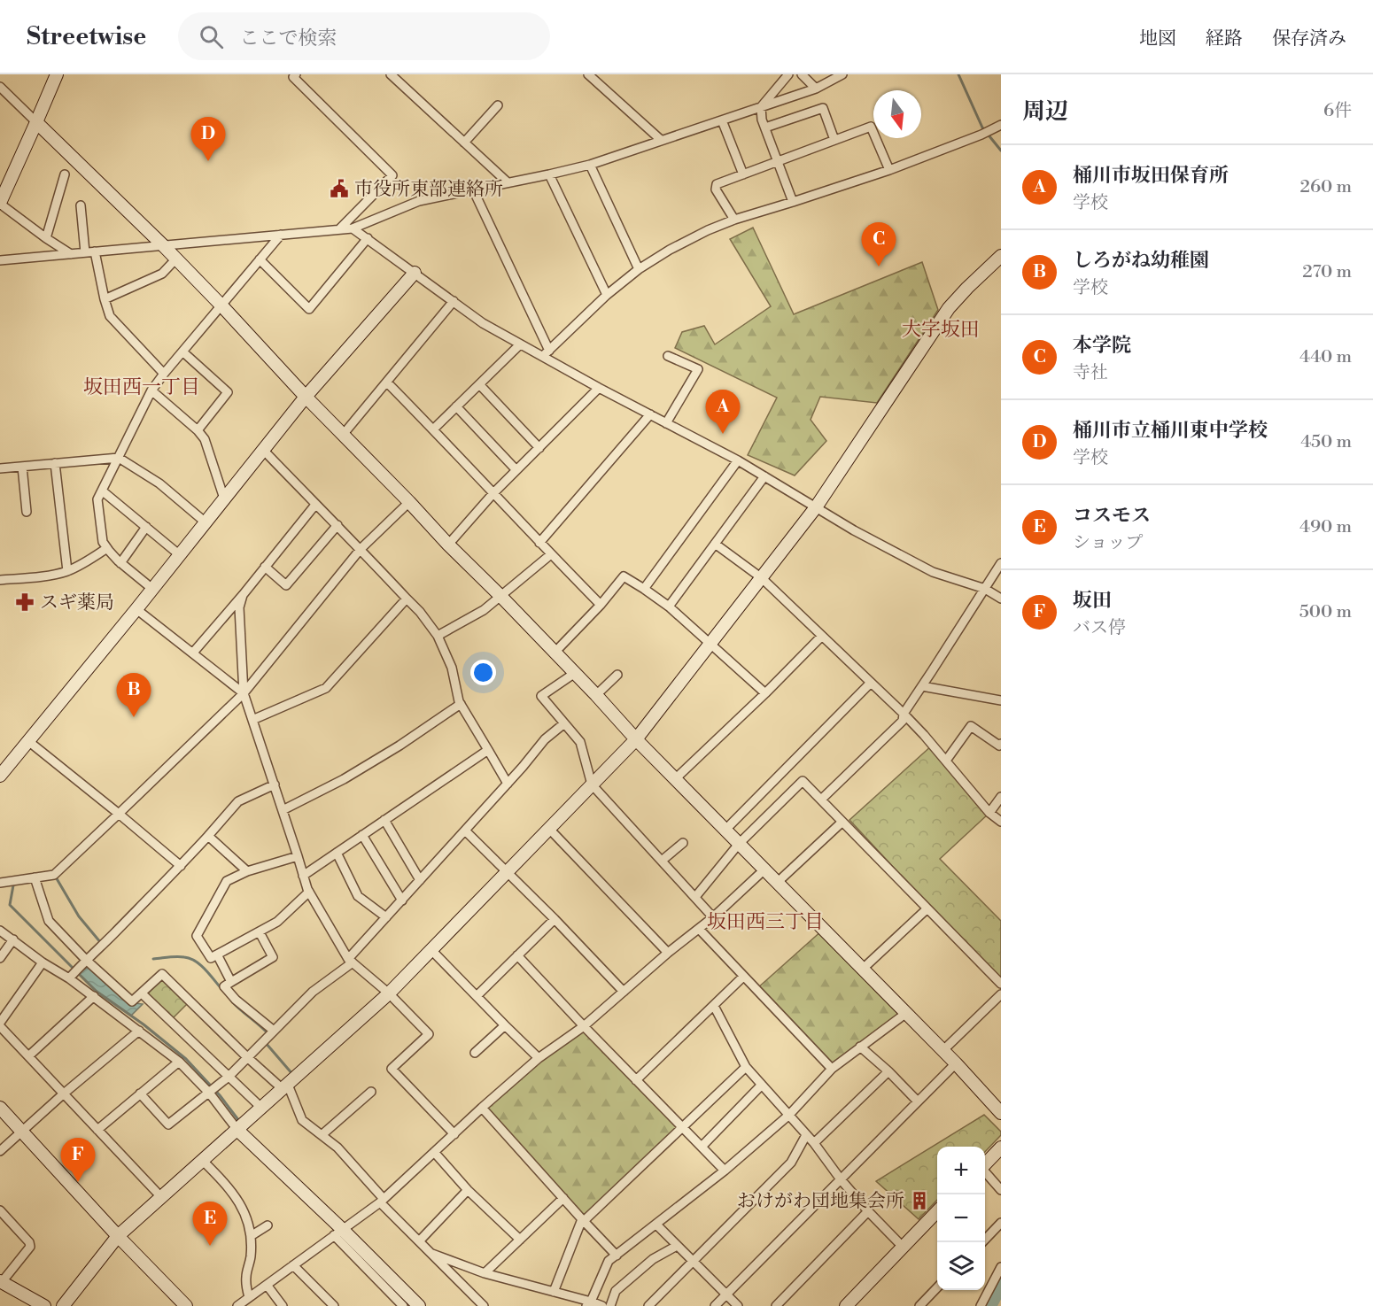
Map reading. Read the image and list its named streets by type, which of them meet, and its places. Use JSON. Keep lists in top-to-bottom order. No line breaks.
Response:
{"districts":["大字坂田","坂田西一丁目","坂田西三丁目"],"places":{"public building":["市役所東部連絡所"],"pharmacy":["スギ薬局"],"building":["おけがわ団地集会所"]},"north":"bottom","page":{"header":"Streetwise","search":"ここで検索","nav":["地図","経路","保存済み"],"heading":["周辺","6件"],"pins":["D","C","A","B","F","E"],"list":[{"mark":"A","name":"桶川市坂田保育所","note":"学校","value":"260 m"},{"mark":"B","name":"しろがね幼稚園","note":"学校","value":"270 m"},{"mark":"C","name":"本学院","note":"寺社","value":"440 m"},{"mark":"D","name":"桶川市立桶川東中学校","note":"学校","value":"450 m"},{"mark":"E","name":"コスモス","note":"ショップ","value":"490 m"},{"mark":"F","name":"坂田","note":"バス停","value":"500 m"}],"map_buttons":["+","−"]}}
